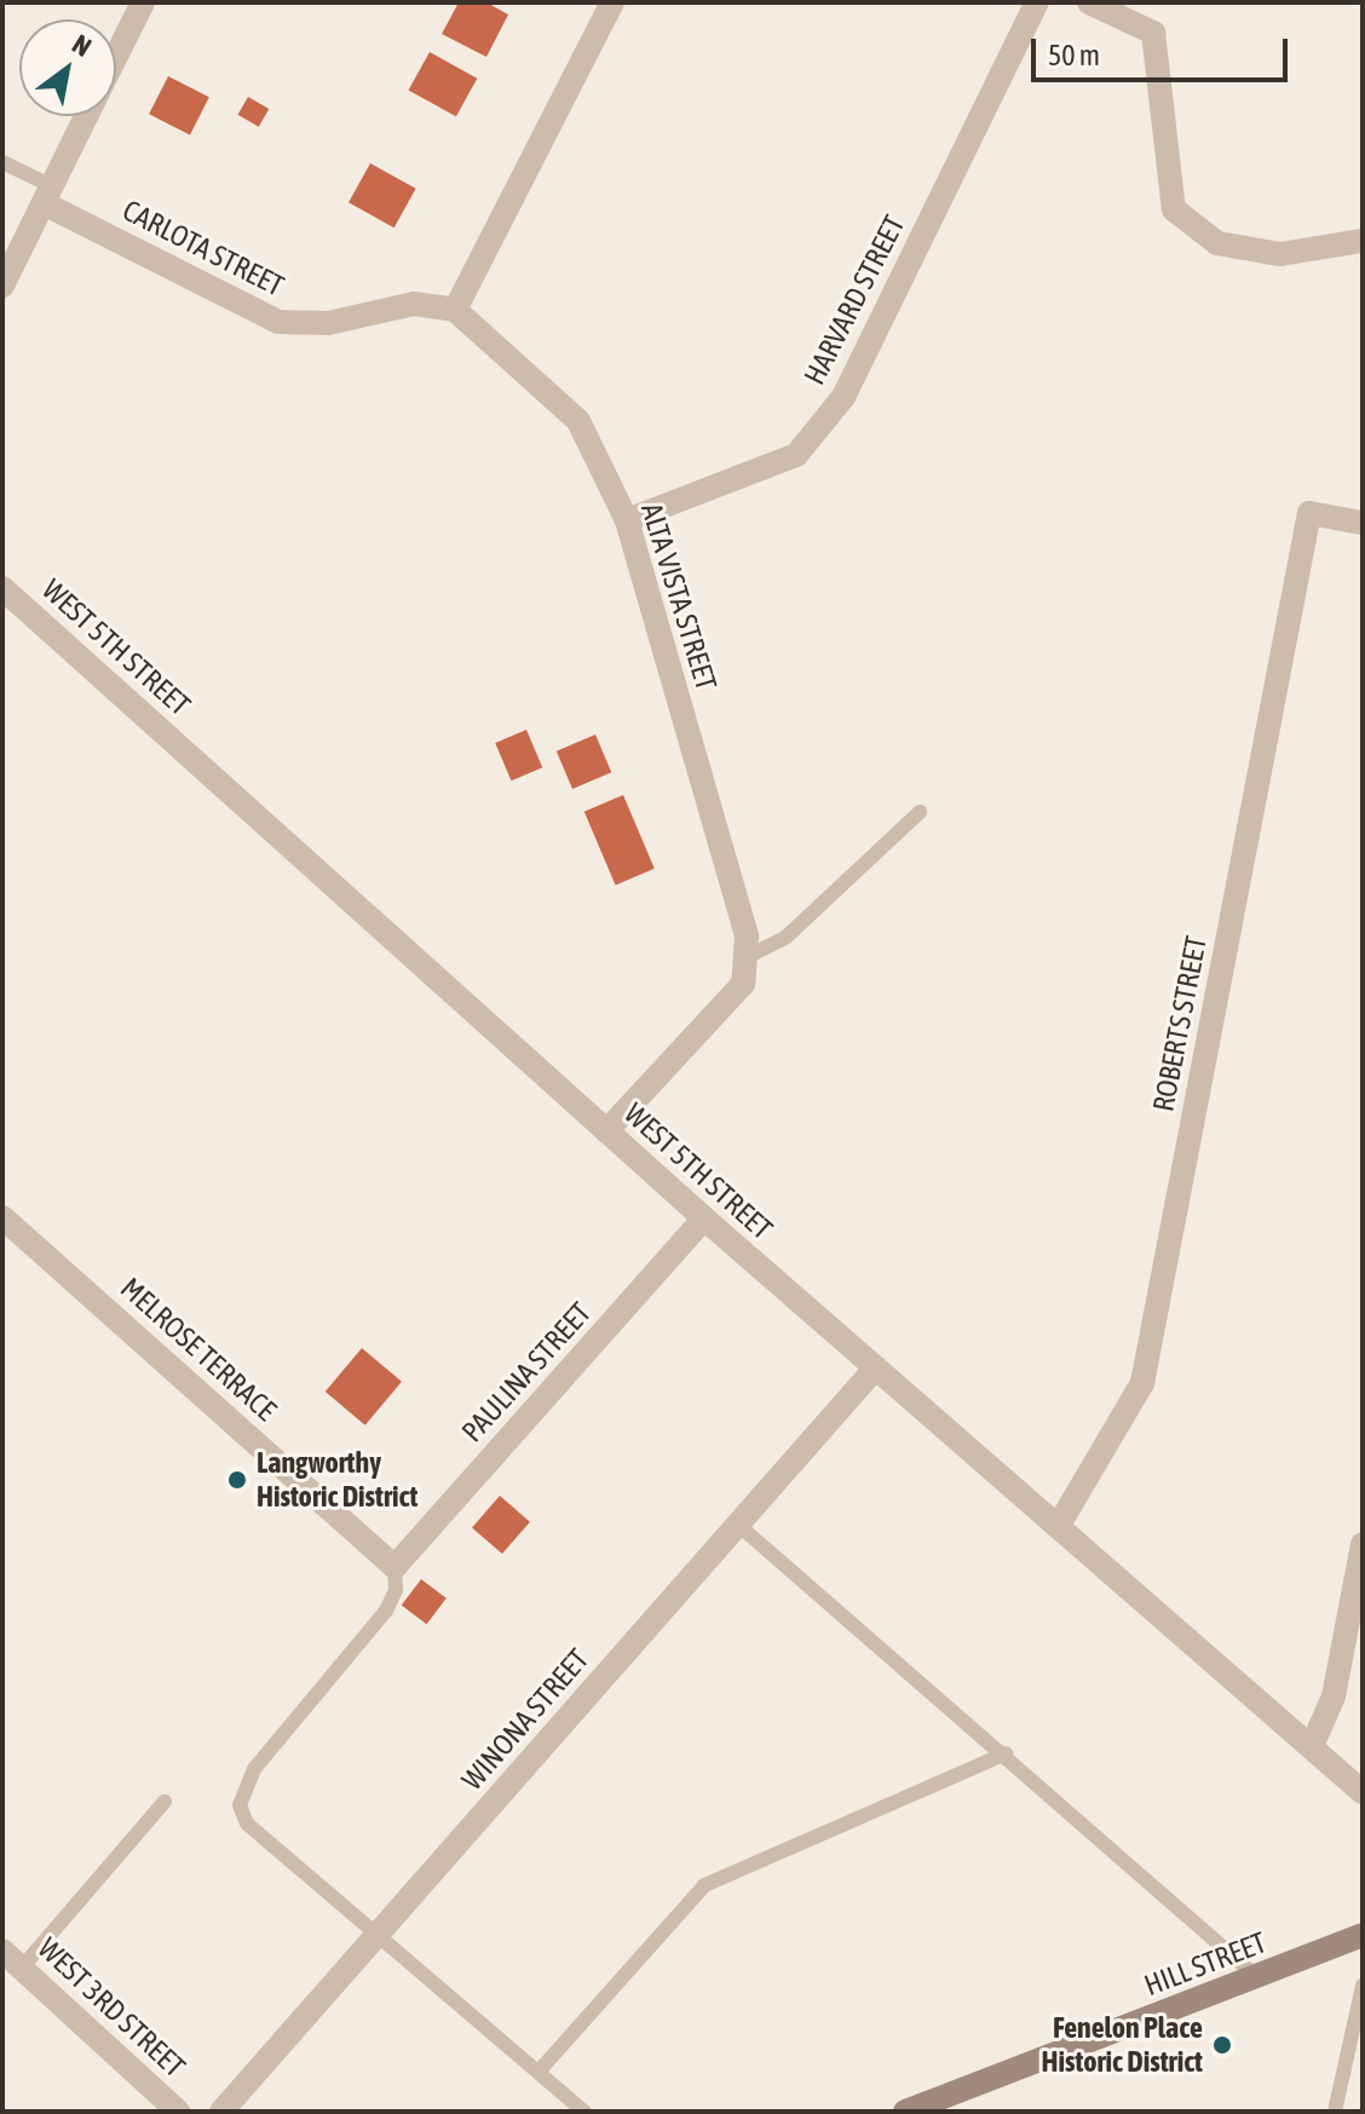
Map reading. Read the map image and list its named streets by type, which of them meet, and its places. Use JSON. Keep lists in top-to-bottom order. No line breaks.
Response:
{"streets":{"main road":["HILL STREET"],"street":["CARLOTA STREET","HARVARD STREET","ALTA VISTA STREET","WEST 5TH STREET","ROBERTS STREET","MELROSE TERRACE","PAULINA STREET","WINONA STREET","WEST 3RD STREET"]},"crossings":[["CARLOTA STREET","ALTA VISTA STREET"],["HARVARD STREET","ALTA VISTA STREET"],["ALTA VISTA STREET","WEST 5TH STREET"],["WEST 5TH STREET","ROBERTS STREET"],["WEST 5TH STREET","PAULINA STREET"],["WEST 5TH STREET","WINONA STREET"],["MELROSE TERRACE","PAULINA STREET"]],"places":["Langworthy Historic District","Fenelon Place Historic District"],"scale_bar":"50 m","north":"top right"}
